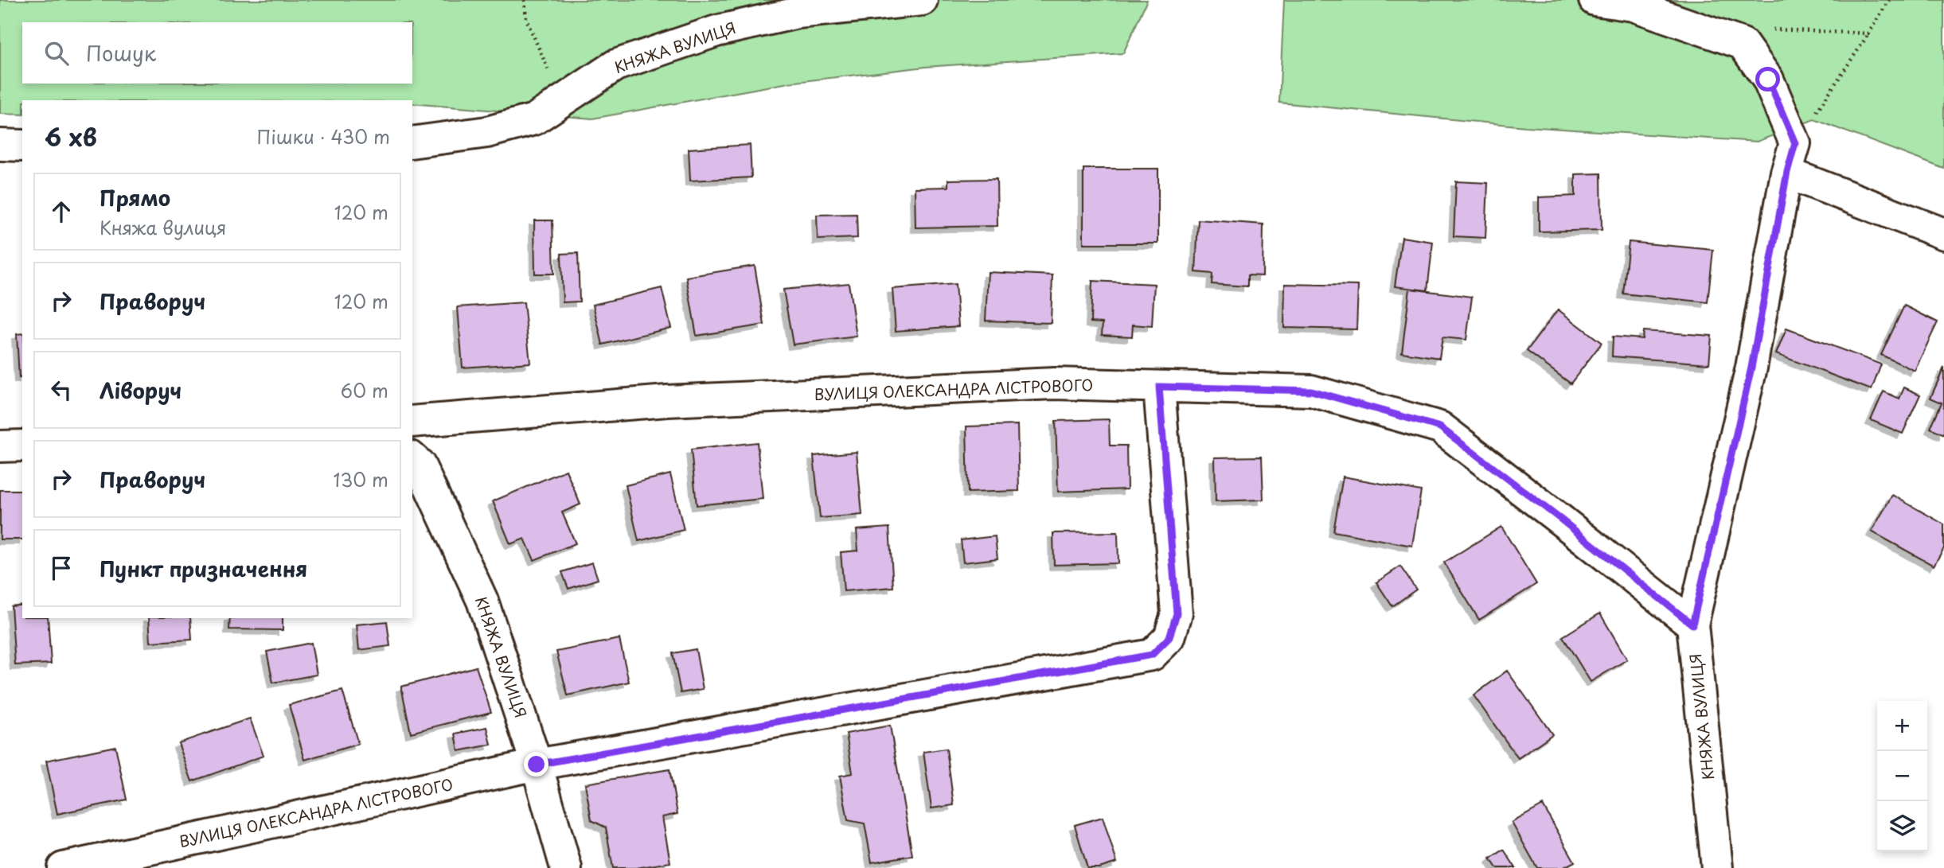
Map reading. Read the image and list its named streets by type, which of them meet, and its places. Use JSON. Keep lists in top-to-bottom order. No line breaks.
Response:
{"streets":{"street":["КНЯЖА ВУЛИЦЯ","ВУЛИЦЯ ОЛЕКСАНДРА ЛІСТРОВОГО"]},"crossings":[["КНЯЖА ВУЛИЦЯ","ВУЛИЦЯ ОЛЕКСАНДРА ЛІСТРОВОГО"]],"page":{"search":"Пошук","heading":["6 хв","Пішки · 430 m"],"list":[["Прямо","Княжа вулиця","120 m"],["Праворуч","120 m"],["Ліворуч","60 m"],["Праворуч","130 m"],"Пункт призначення"],"map_buttons":["+","−"]}}
